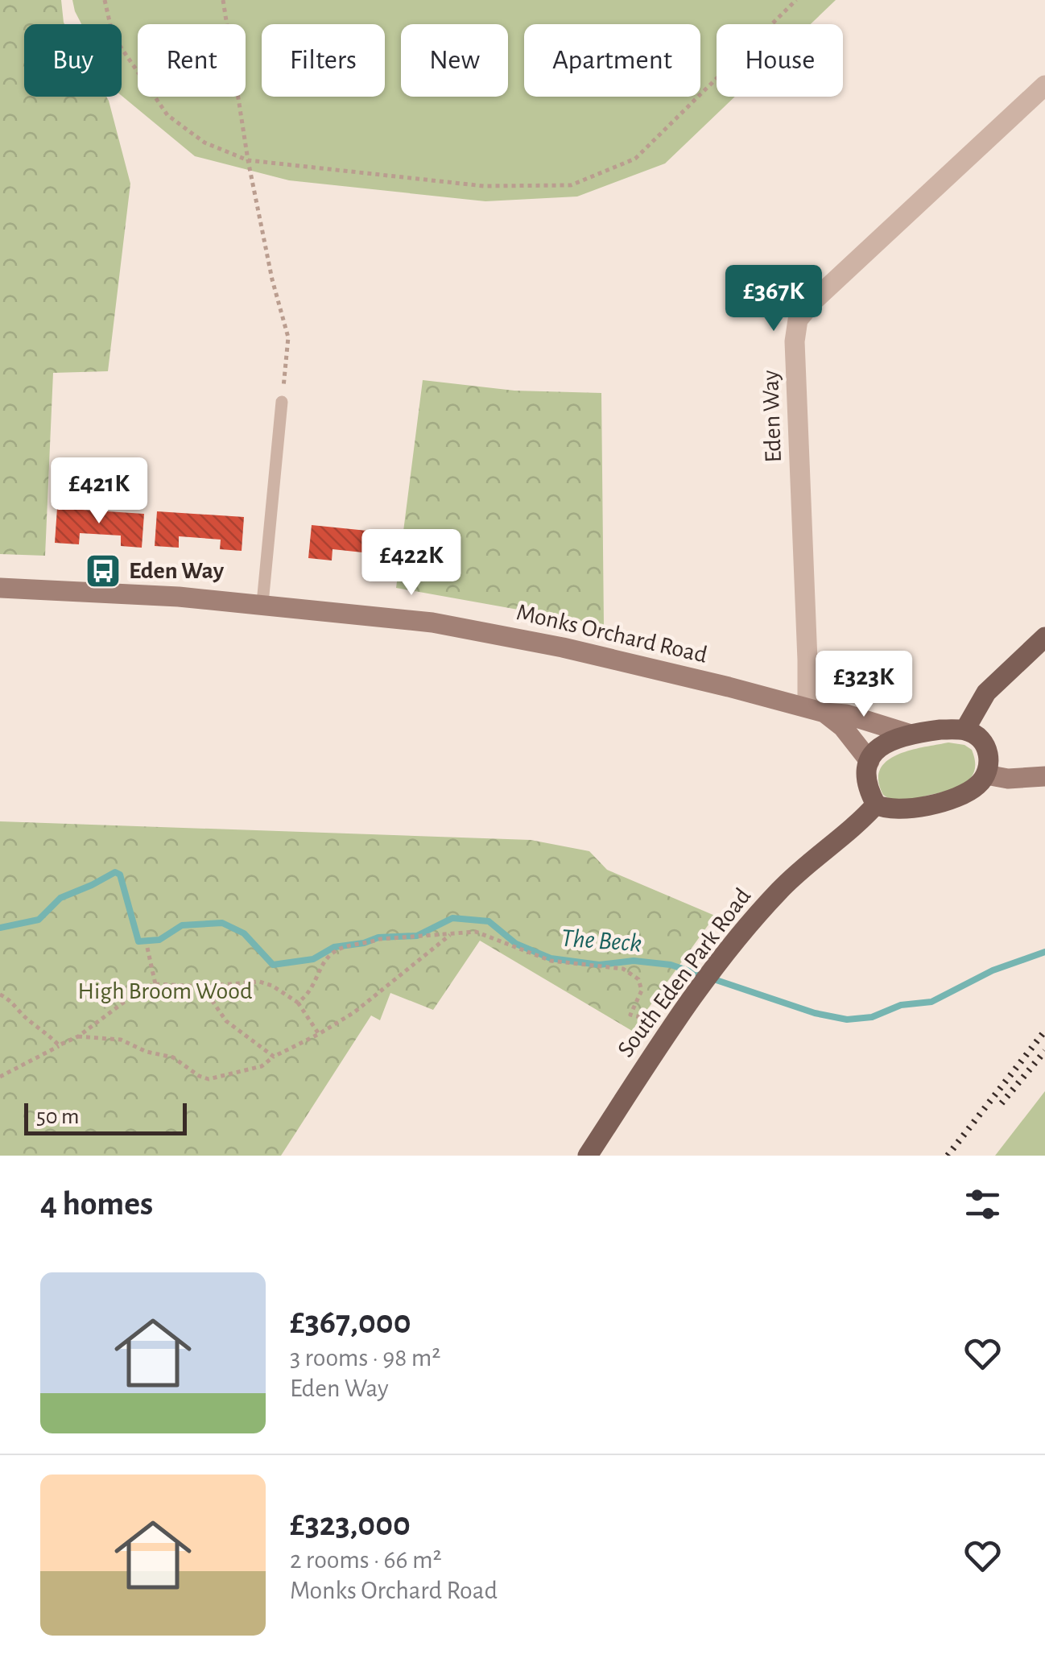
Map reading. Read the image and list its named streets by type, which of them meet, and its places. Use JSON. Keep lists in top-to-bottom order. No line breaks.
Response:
{"streets":{"main road":["South Eden Park Road"],"street":["Eden Way","Monks Orchard Road"]},"crossings":[["Eden Way","Monks Orchard Road"],["Monks Orchard Road","South Eden Park Road"]],"water":["The Beck"],"parks":["High Broom Wood"],"places":{"bus stop":["Eden Way"]},"scale_bar":"50 m","page":{"chip":["Buy","Rent","Filters","New","Apartment","House"],"price":["£367K","£421K","£422K","£323K"],"scale":"50 m","heading":"4 homes","list":[{"name":"£367,000","note":"3 rooms · 98 m² · Eden Way"},{"name":"£323,000","note":"2 rooms · 66 m² · Monks Orchard Road"}]}}
